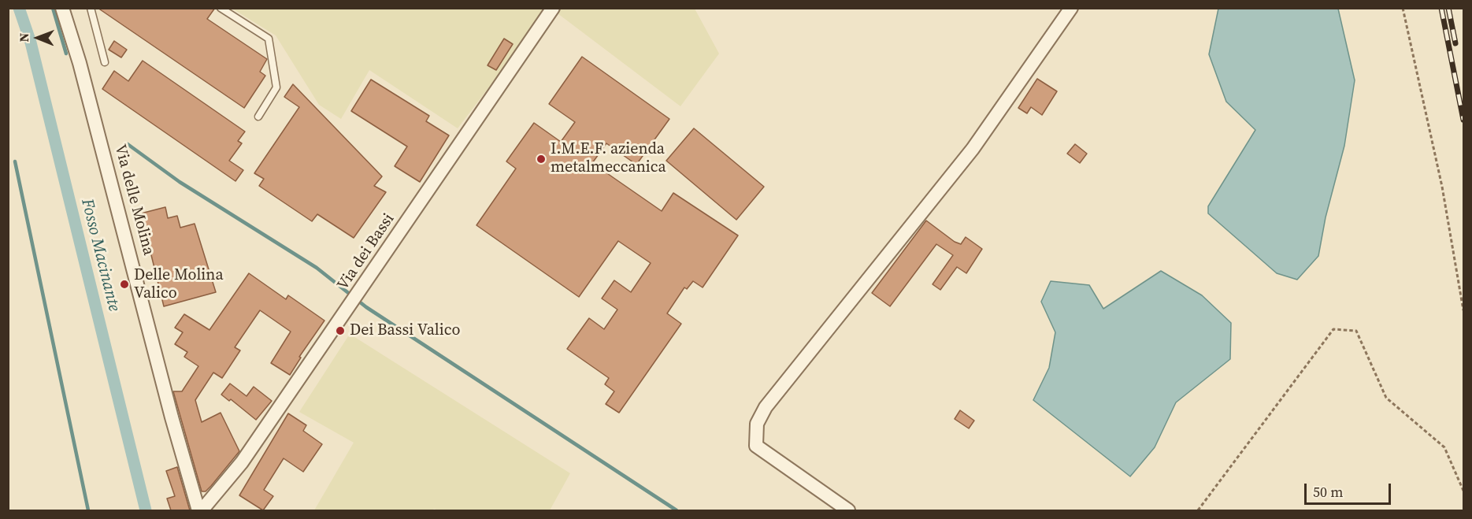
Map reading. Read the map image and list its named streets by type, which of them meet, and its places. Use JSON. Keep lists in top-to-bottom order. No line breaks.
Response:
{"streets":{"street":["Via delle Molina","Via dei Bassi"]},"crossings":[["Via delle Molina","Via dei Bassi"]],"water":["Fosso Macinante"],"places":["I.M.E.F. azienda metalmeccanica","Delle Molina Valico","Dei Bassi Valico"],"scale_bar":"50 m","north":"left"}
